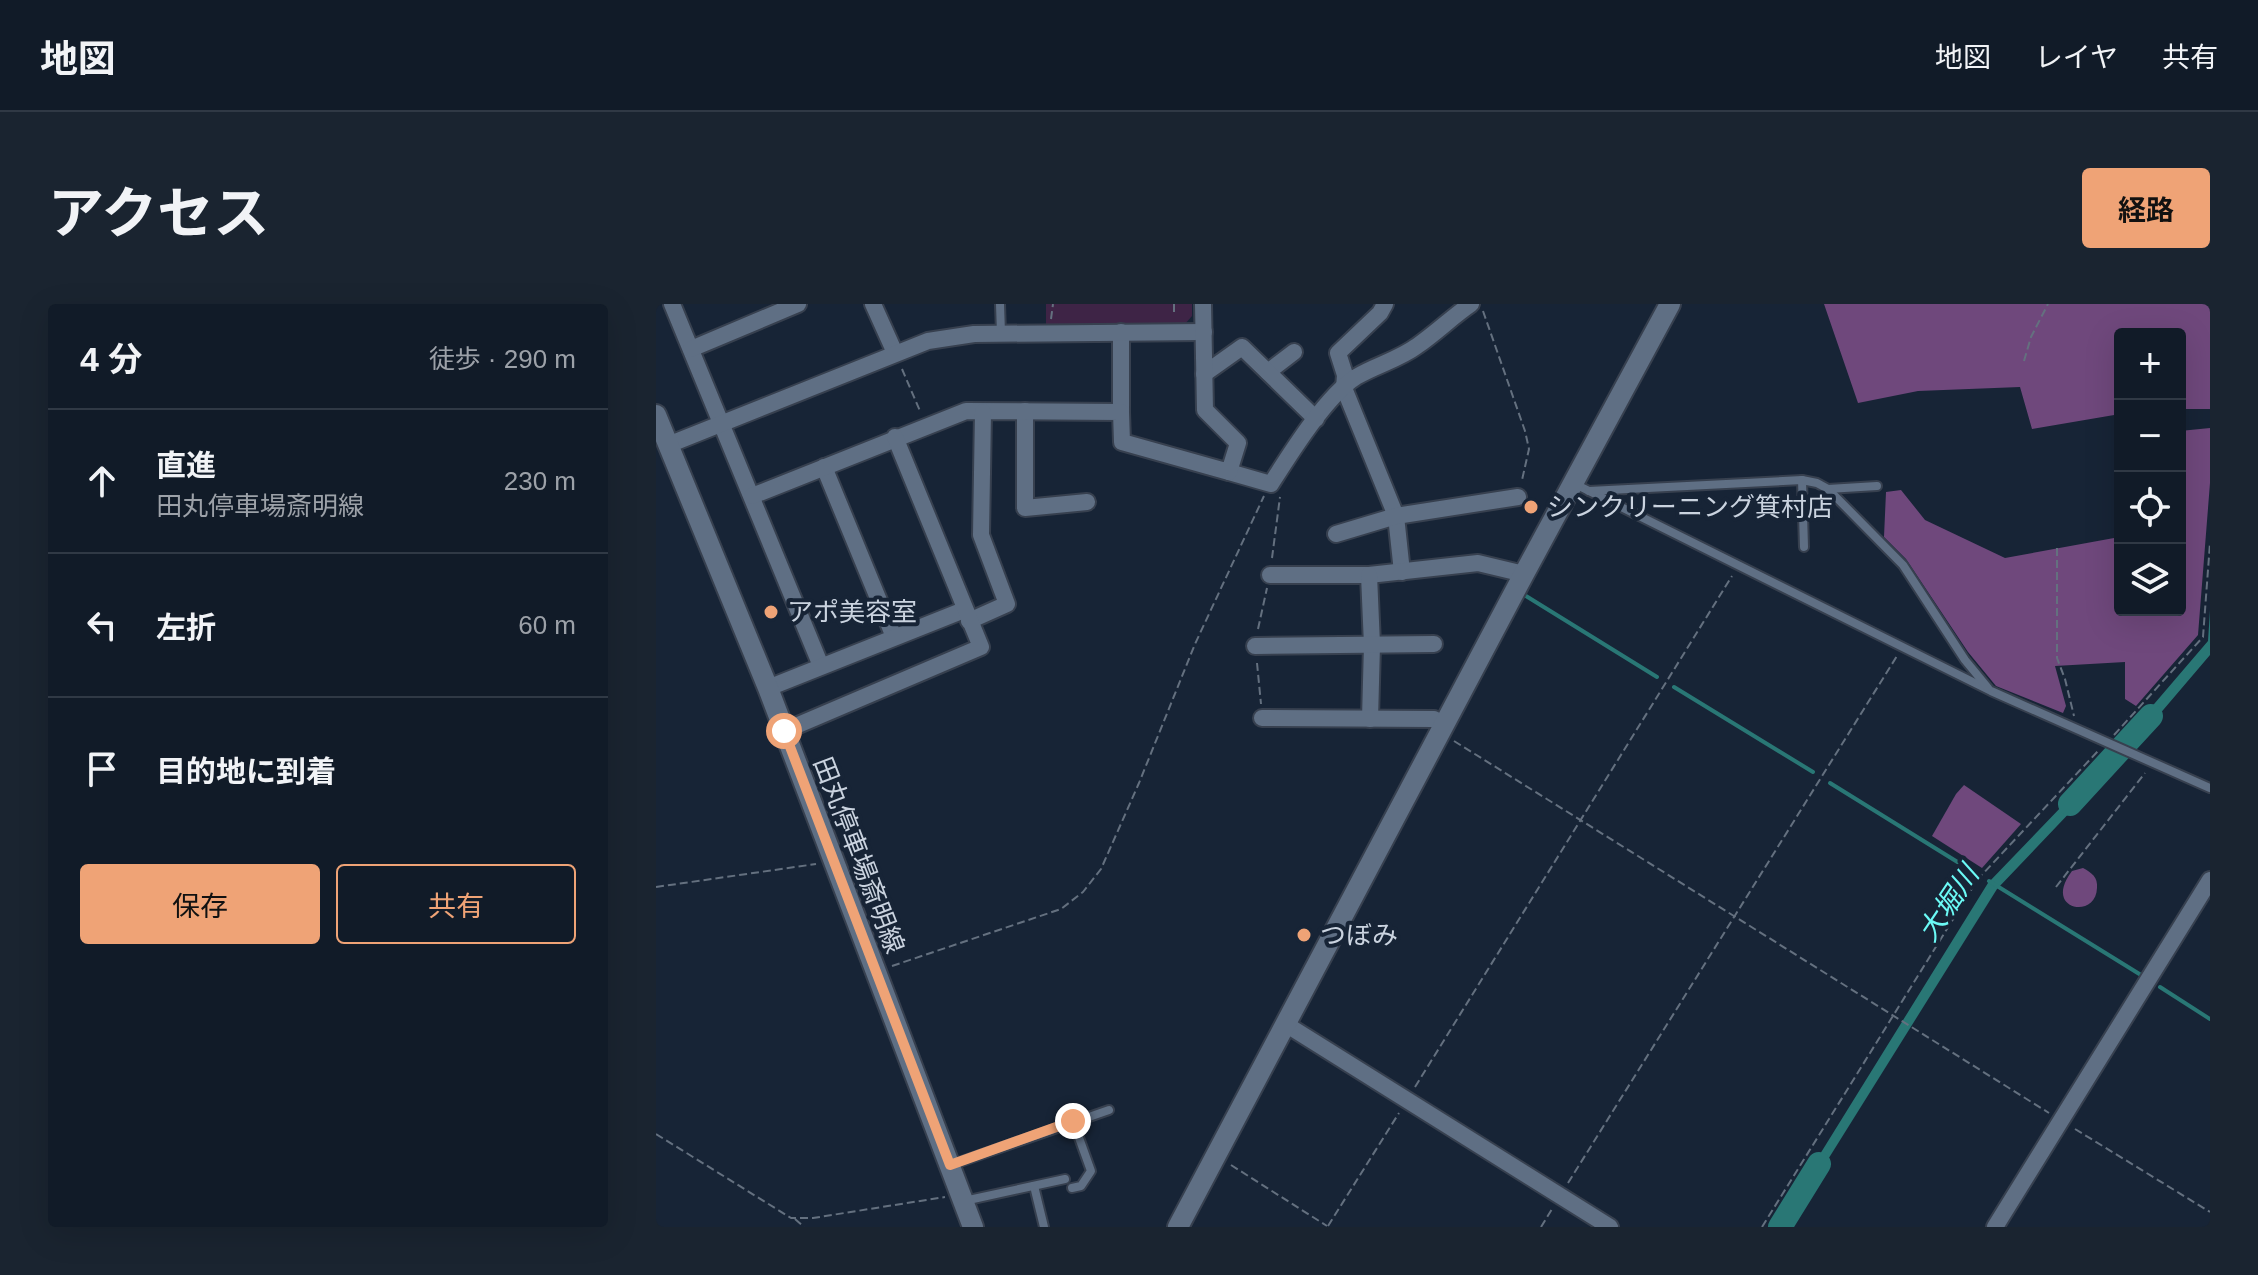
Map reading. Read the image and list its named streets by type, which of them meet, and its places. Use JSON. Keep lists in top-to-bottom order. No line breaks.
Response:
{"streets":{"street":["田丸停車場斎明線"]},"water":["大堀川"],"places":["シンクリーニング箕村店","アポ美容室","つぼみ"],"page":{"header":"地図","nav":["地図","レイヤ","共有"],"title":"アクセス","buttons":["経路",["保存","共有"]],"heading":["4 分","徒歩 · 290 m"],"map_buttons":["+","−"],"list":[["直進","田丸停車場斎明線","230 m"],["左折","60 m"],"目的地に到着"]}}
